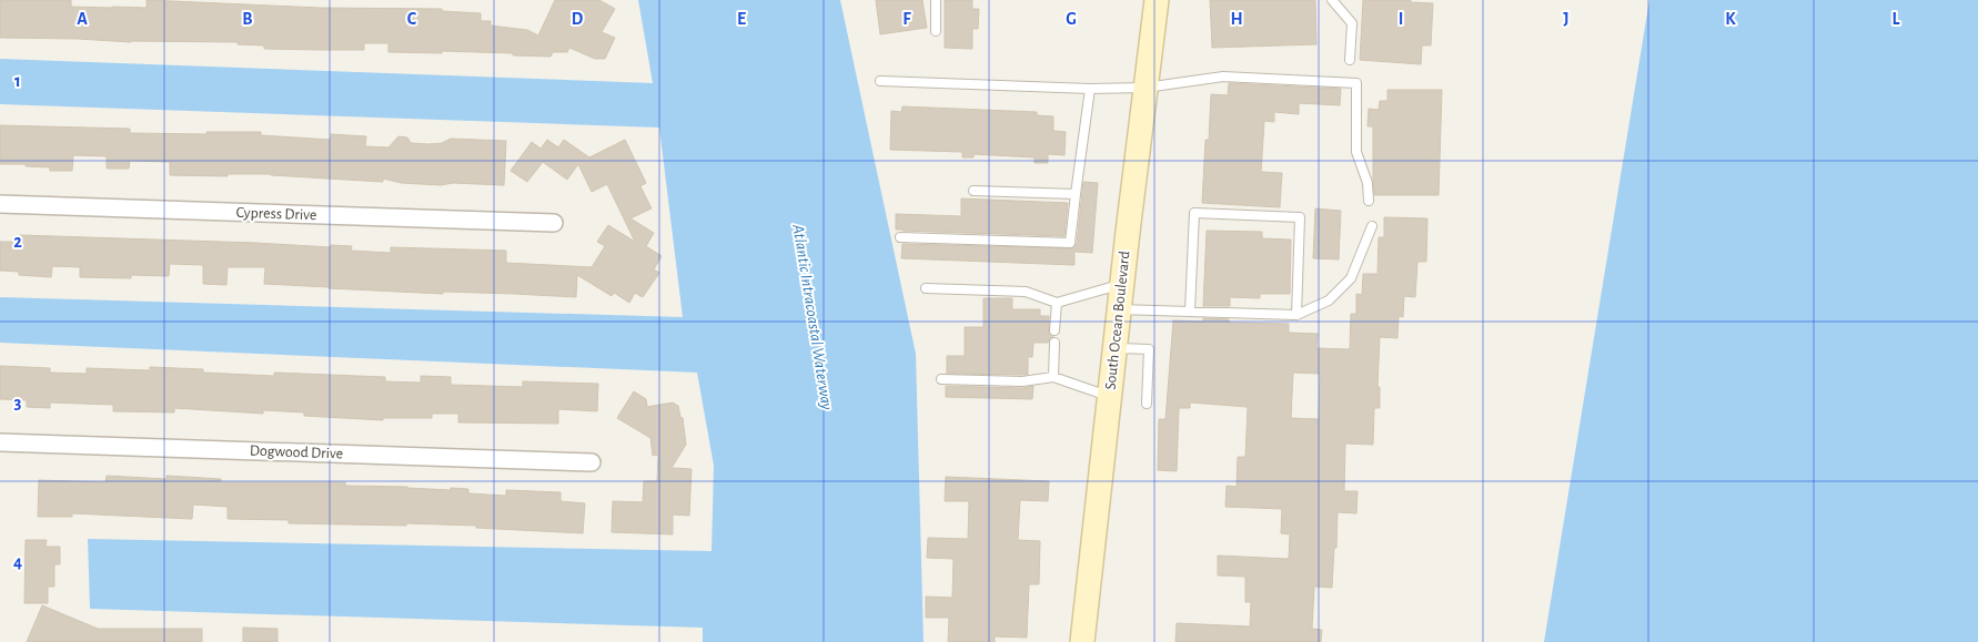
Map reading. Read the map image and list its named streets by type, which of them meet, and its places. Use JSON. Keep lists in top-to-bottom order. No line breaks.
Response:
{"streets":{"main road":["South Ocean Boulevard"],"street":["Cypress Drive","Dogwood Drive"]},"water":["Atlantic Intracoastal Waterway"],"grid":{"columns":["A","B","C","D","E","F","G","H","I","J","K","L"],"rows":["1","2","3","4"]}}
